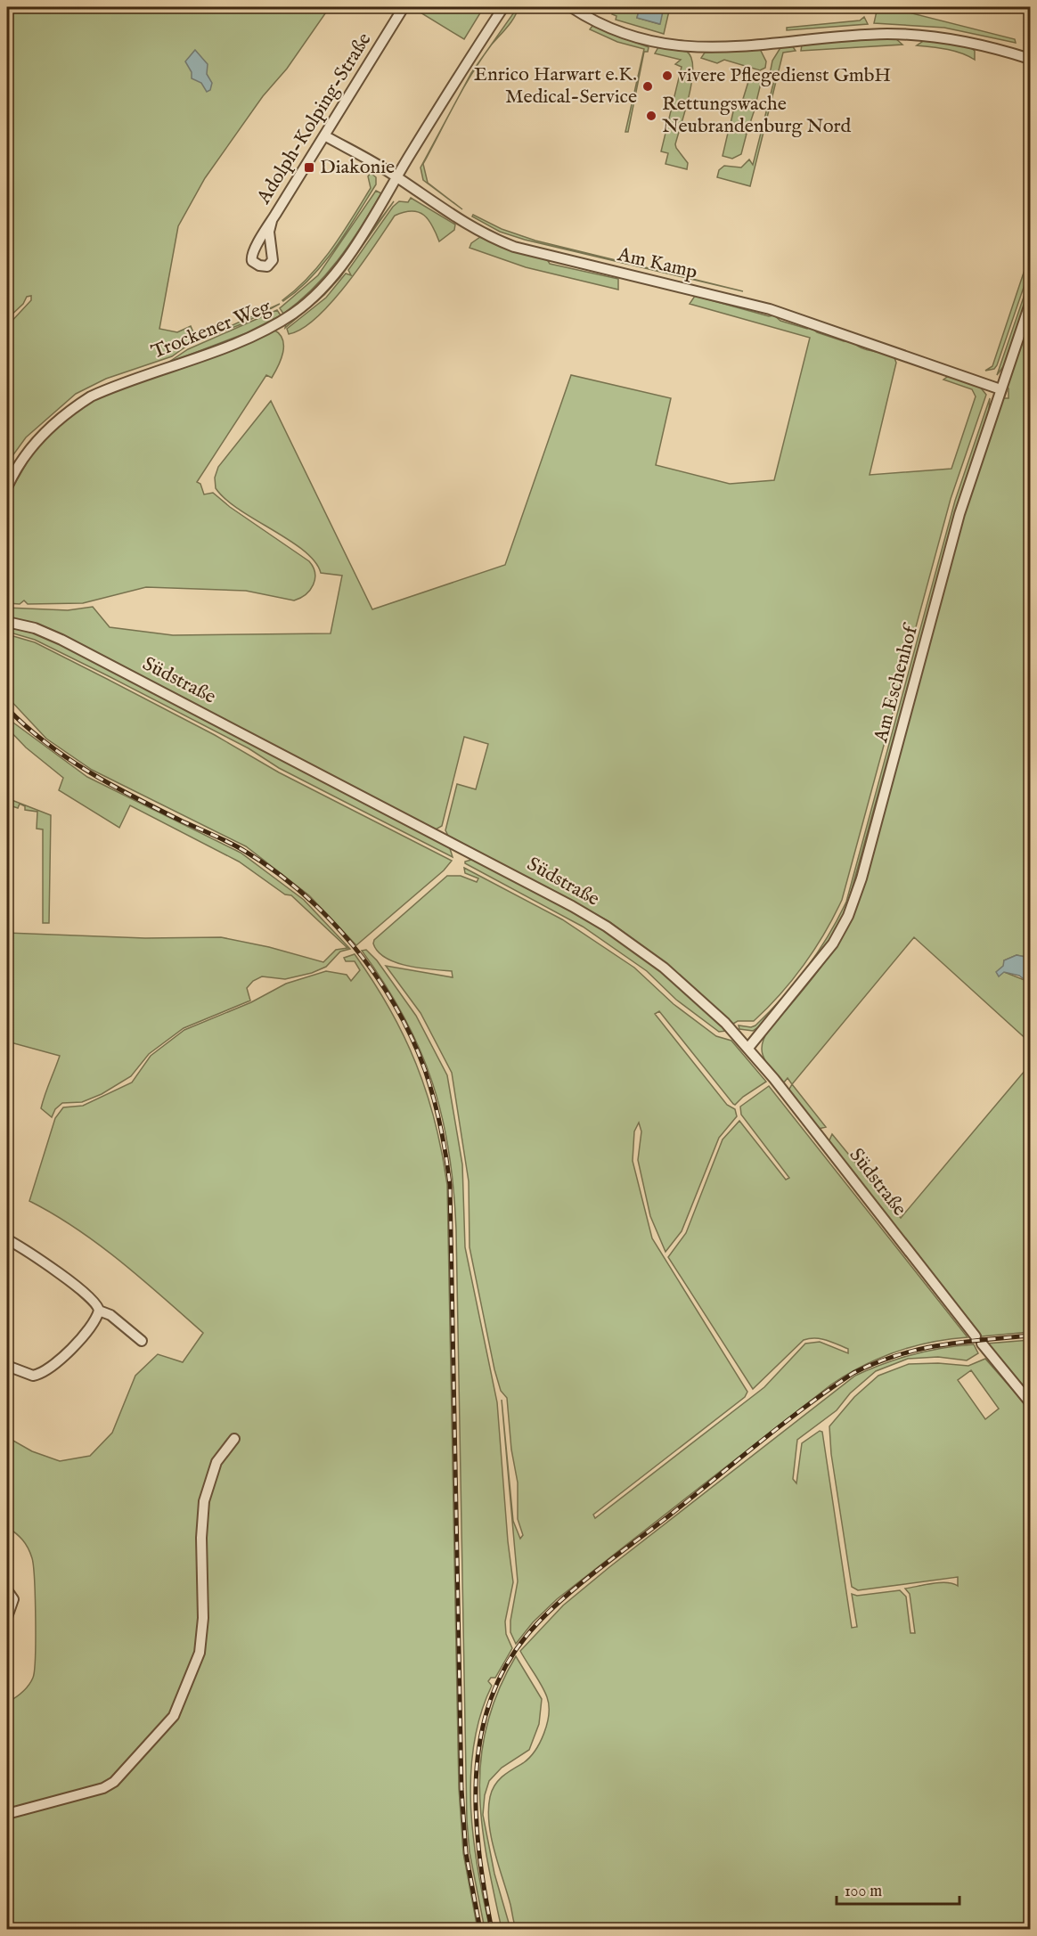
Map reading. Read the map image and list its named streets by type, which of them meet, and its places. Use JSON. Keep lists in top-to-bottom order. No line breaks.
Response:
{"streets":{"street":["Adolph-Kolping-Straße","Am Kamp","Trockener Weg","Südstraße","Am Eschenhof"]},"crossings":[["Adolph-Kolping-Straße","Am Kamp"],["Am Kamp","Trockener Weg"],["Am Kamp","Am Eschenhof"],["Südstraße","Am Eschenhof"]],"places":{"other":["vivere Pflegedienst GmbH","Enrico Harwart e.K. Medical-Service","Rettungswache Neubrandenburg Nord"],"transit":["Diakonie"]},"scale_bar":"100 m"}
